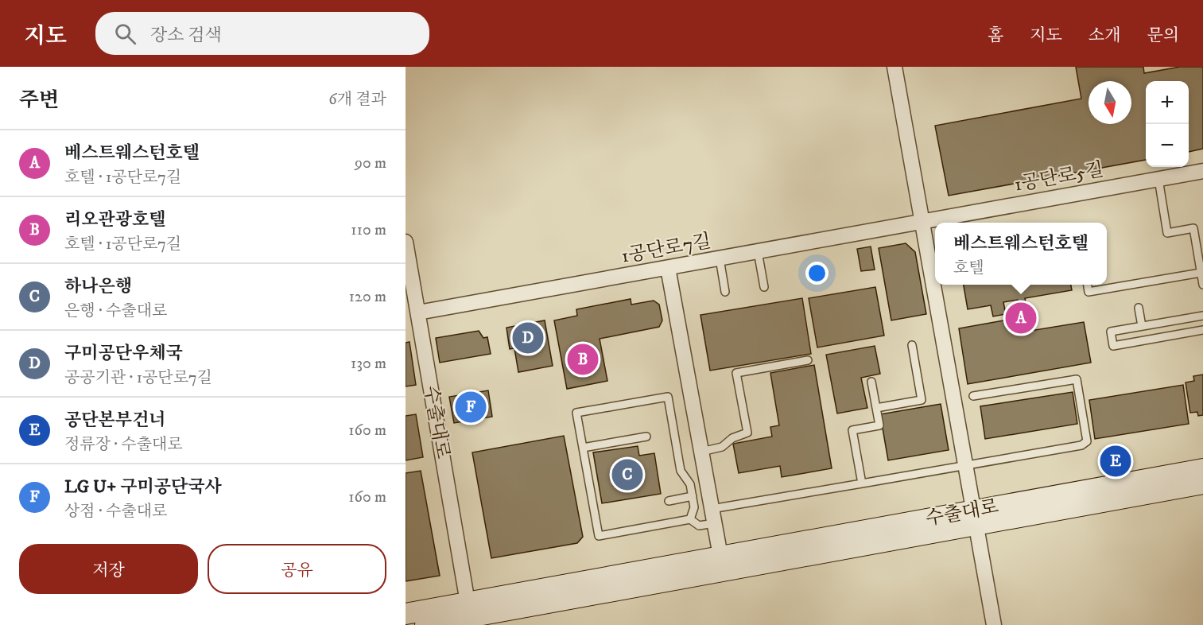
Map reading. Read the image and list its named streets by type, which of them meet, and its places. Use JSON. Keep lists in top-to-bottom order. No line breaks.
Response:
{"streets":{"main road":["수출대로"],"street":["1공단로5길","1공단로7길"]},"crossings":[["1공단로5길","1공단로7길"],["1공단로7길","수출대로"]],"north":"bottom","page":{"header":"지도","search":"장소 검색","nav":["홈","지도","소개","문의"],"heading":["주변","6개 결과"],"map_buttons":["+","−"],"list":[{"mark":"A","name":"베스트웨스턴호텔","note":"호텔 · 1공단로7길","value":"90 m"},{"mark":"B","name":"리오관광호텔","note":"호텔 · 1공단로7길","value":"110 m"},{"mark":"C","name":"하나은행","note":"은행 · 수출대로","value":"120 m"},{"mark":"D","name":"구미공단우체국","note":"공공기관 · 1공단로7길","value":"130 m"},{"mark":"E","name":"공단본부건너","note":"정류장 · 수출대로","value":"160 m"},{"mark":"F","name":"LG U+ 구미공단국사","note":"상점 · 수출대로","value":"160 m"}],"popup":["베스트웨스턴호텔","호텔"],"pins":["A","D","B","F","E","C"],"buttons":["저장","공유"]}}
